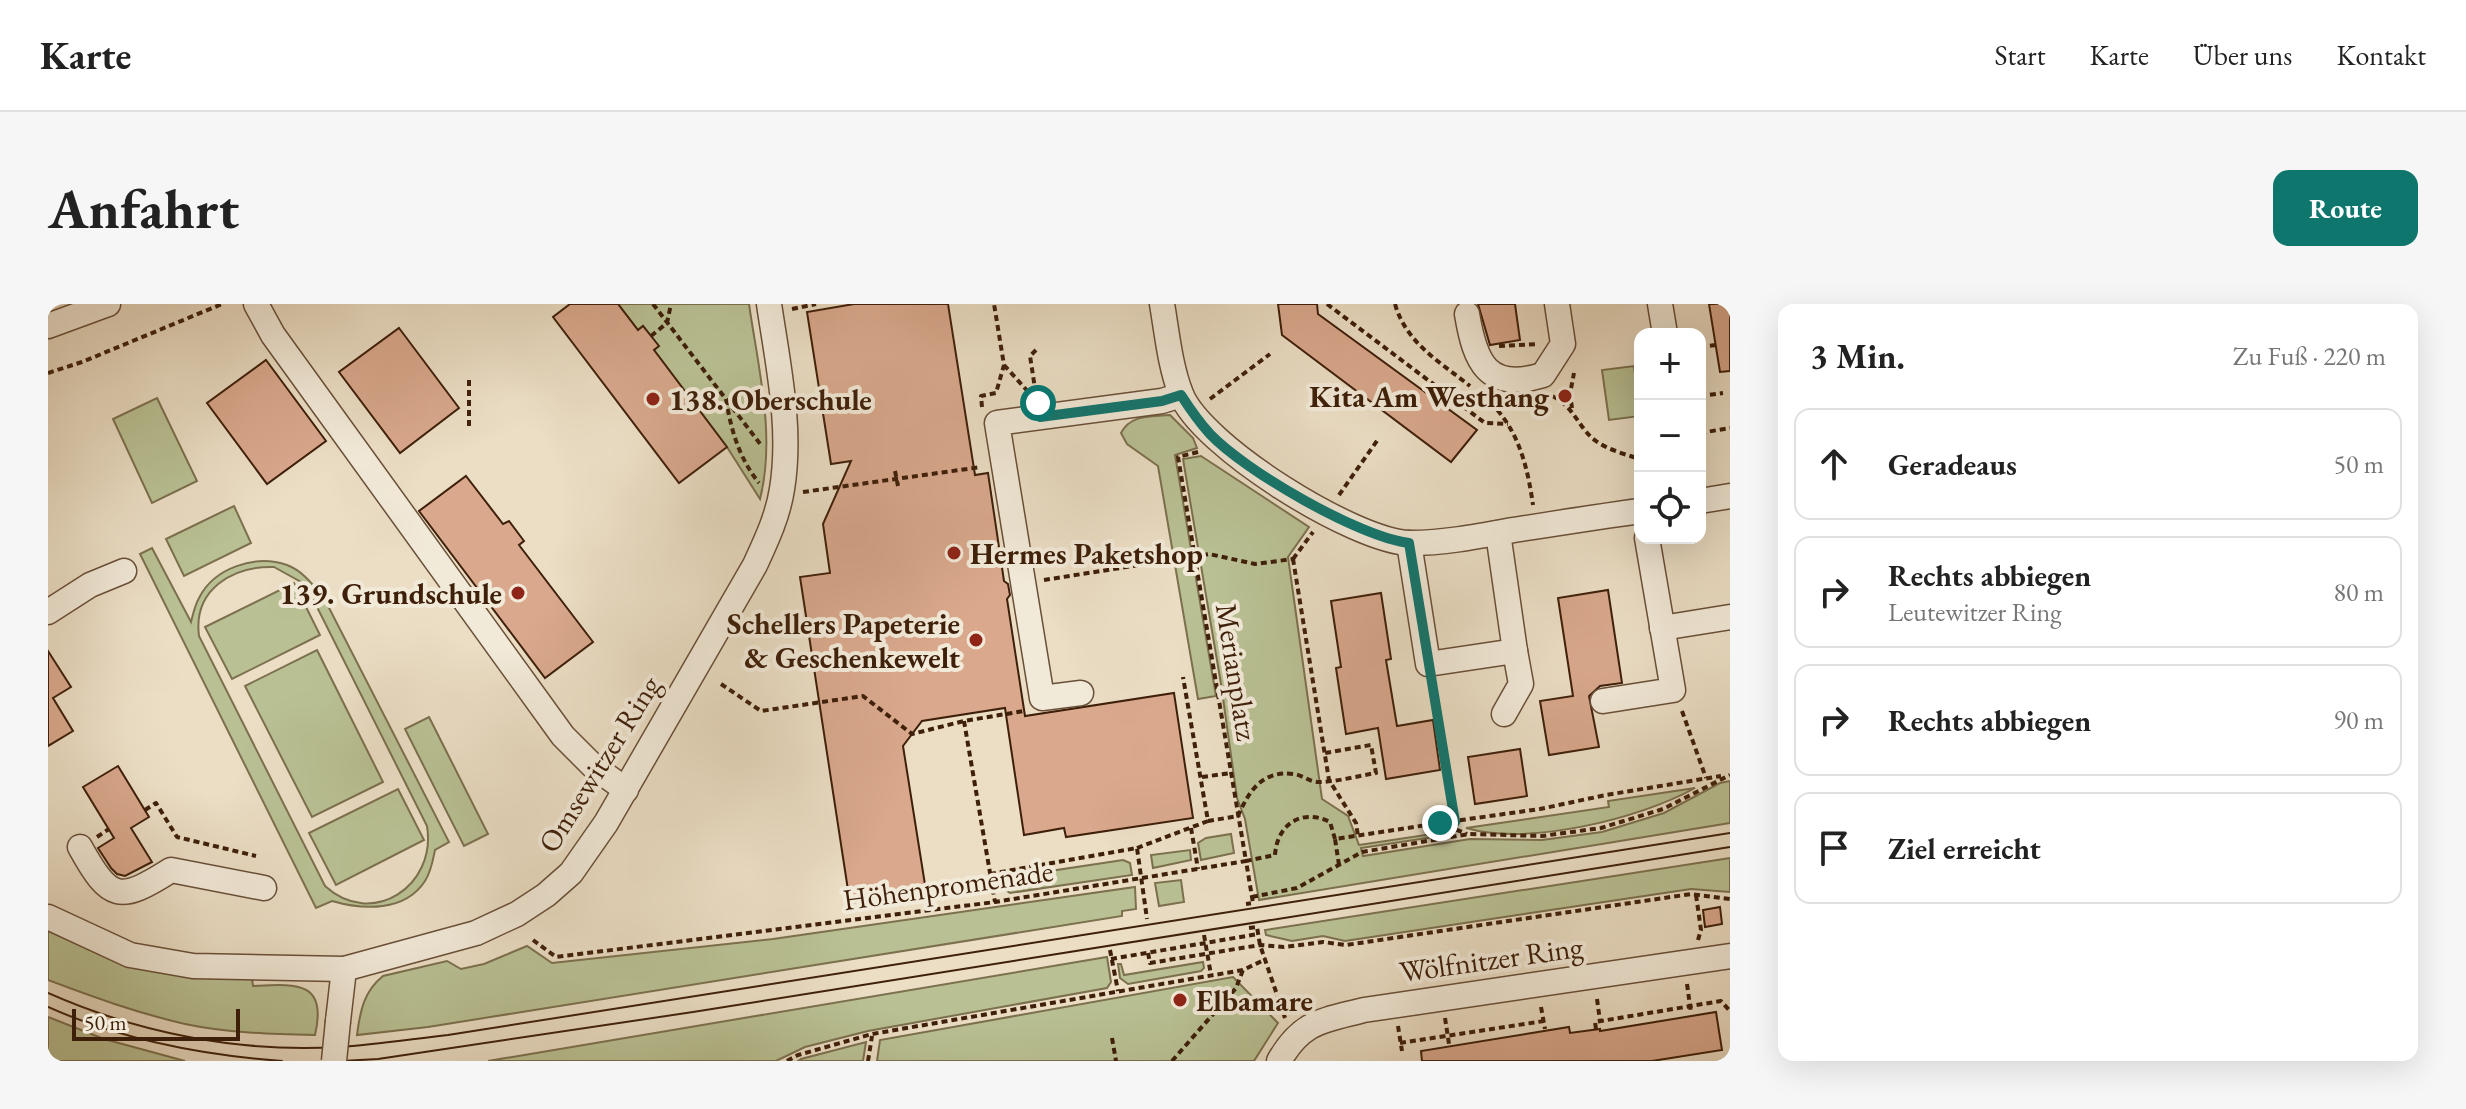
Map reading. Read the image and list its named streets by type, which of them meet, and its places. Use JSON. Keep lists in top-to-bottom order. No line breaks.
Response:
{"streets":{"street":["Omsewitzer Ring","Wölfnitzer Ring"],"path":["Merianplatz","Höhenpromenade"]},"crossings":[["Merianplatz","Höhenpromenade"]],"places":["Kita Am Westhang","138. Oberschule","Hermes Paketshop","139. Grundschule","Schellers Papeterie & Geschenkewelt","Elbamare"],"scale_bar":"50 m","page":{"header":"Karte","nav":["Start","Karte","Über uns","Kontakt"],"buttons":"Route","title":"Anfahrt","heading":["3 Min.","Zu Fuß · 220 m"],"map_buttons":["+","−"],"list":[["Geradeaus","50 m"],["Rechts abbiegen","Leutewitzer Ring","80 m"],["Rechts abbiegen","90 m"],"Ziel erreicht"],"scale":"50 m"}}
